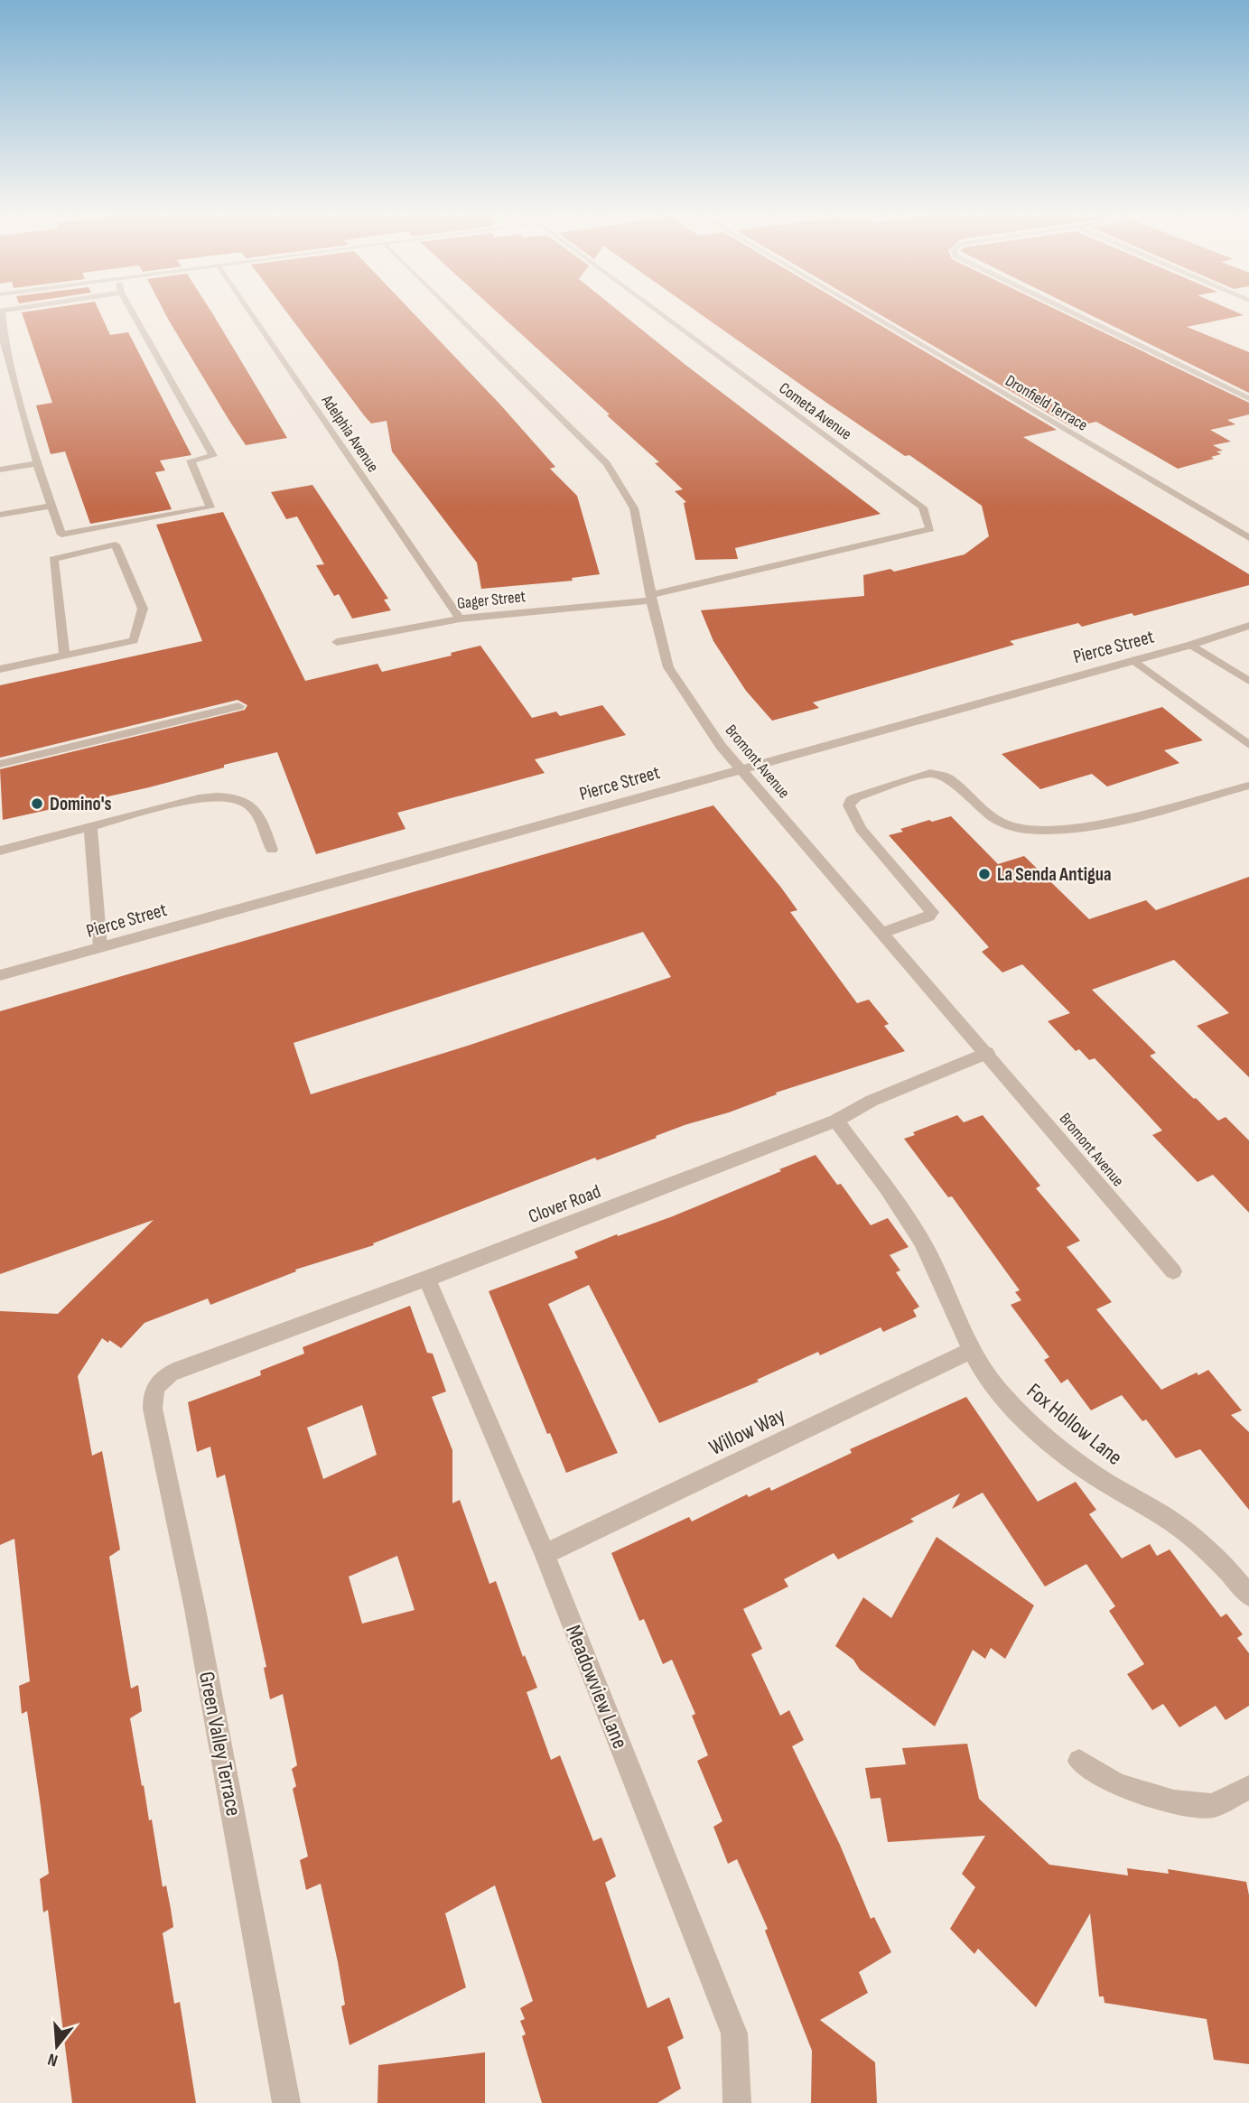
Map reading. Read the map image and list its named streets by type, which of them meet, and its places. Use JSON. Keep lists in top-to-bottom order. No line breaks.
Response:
{"streets":{"street":["Dronfield Terrace","Cometa Avenue","Adelphia Avenue","Gager Street","Pierce Street","Bromont Avenue","Clover Road","Fox Hollow Lane","Willow Way","Meadowview Lane","Green Valley Terrace"]},"crossings":[["Cometa Avenue","Gager Street"],["Adelphia Avenue","Gager Street"],["Gager Street","Bromont Avenue"],["Pierce Street","Bromont Avenue"],["Bromont Avenue","Clover Road"],["Clover Road","Fox Hollow Lane"],["Clover Road","Meadowview Lane"],["Clover Road","Green Valley Terrace"],["Fox Hollow Lane","Willow Way"],["Willow Way","Meadowview Lane"]],"places":["Domino's","La Senda Antigua"],"north":"bottom"}
